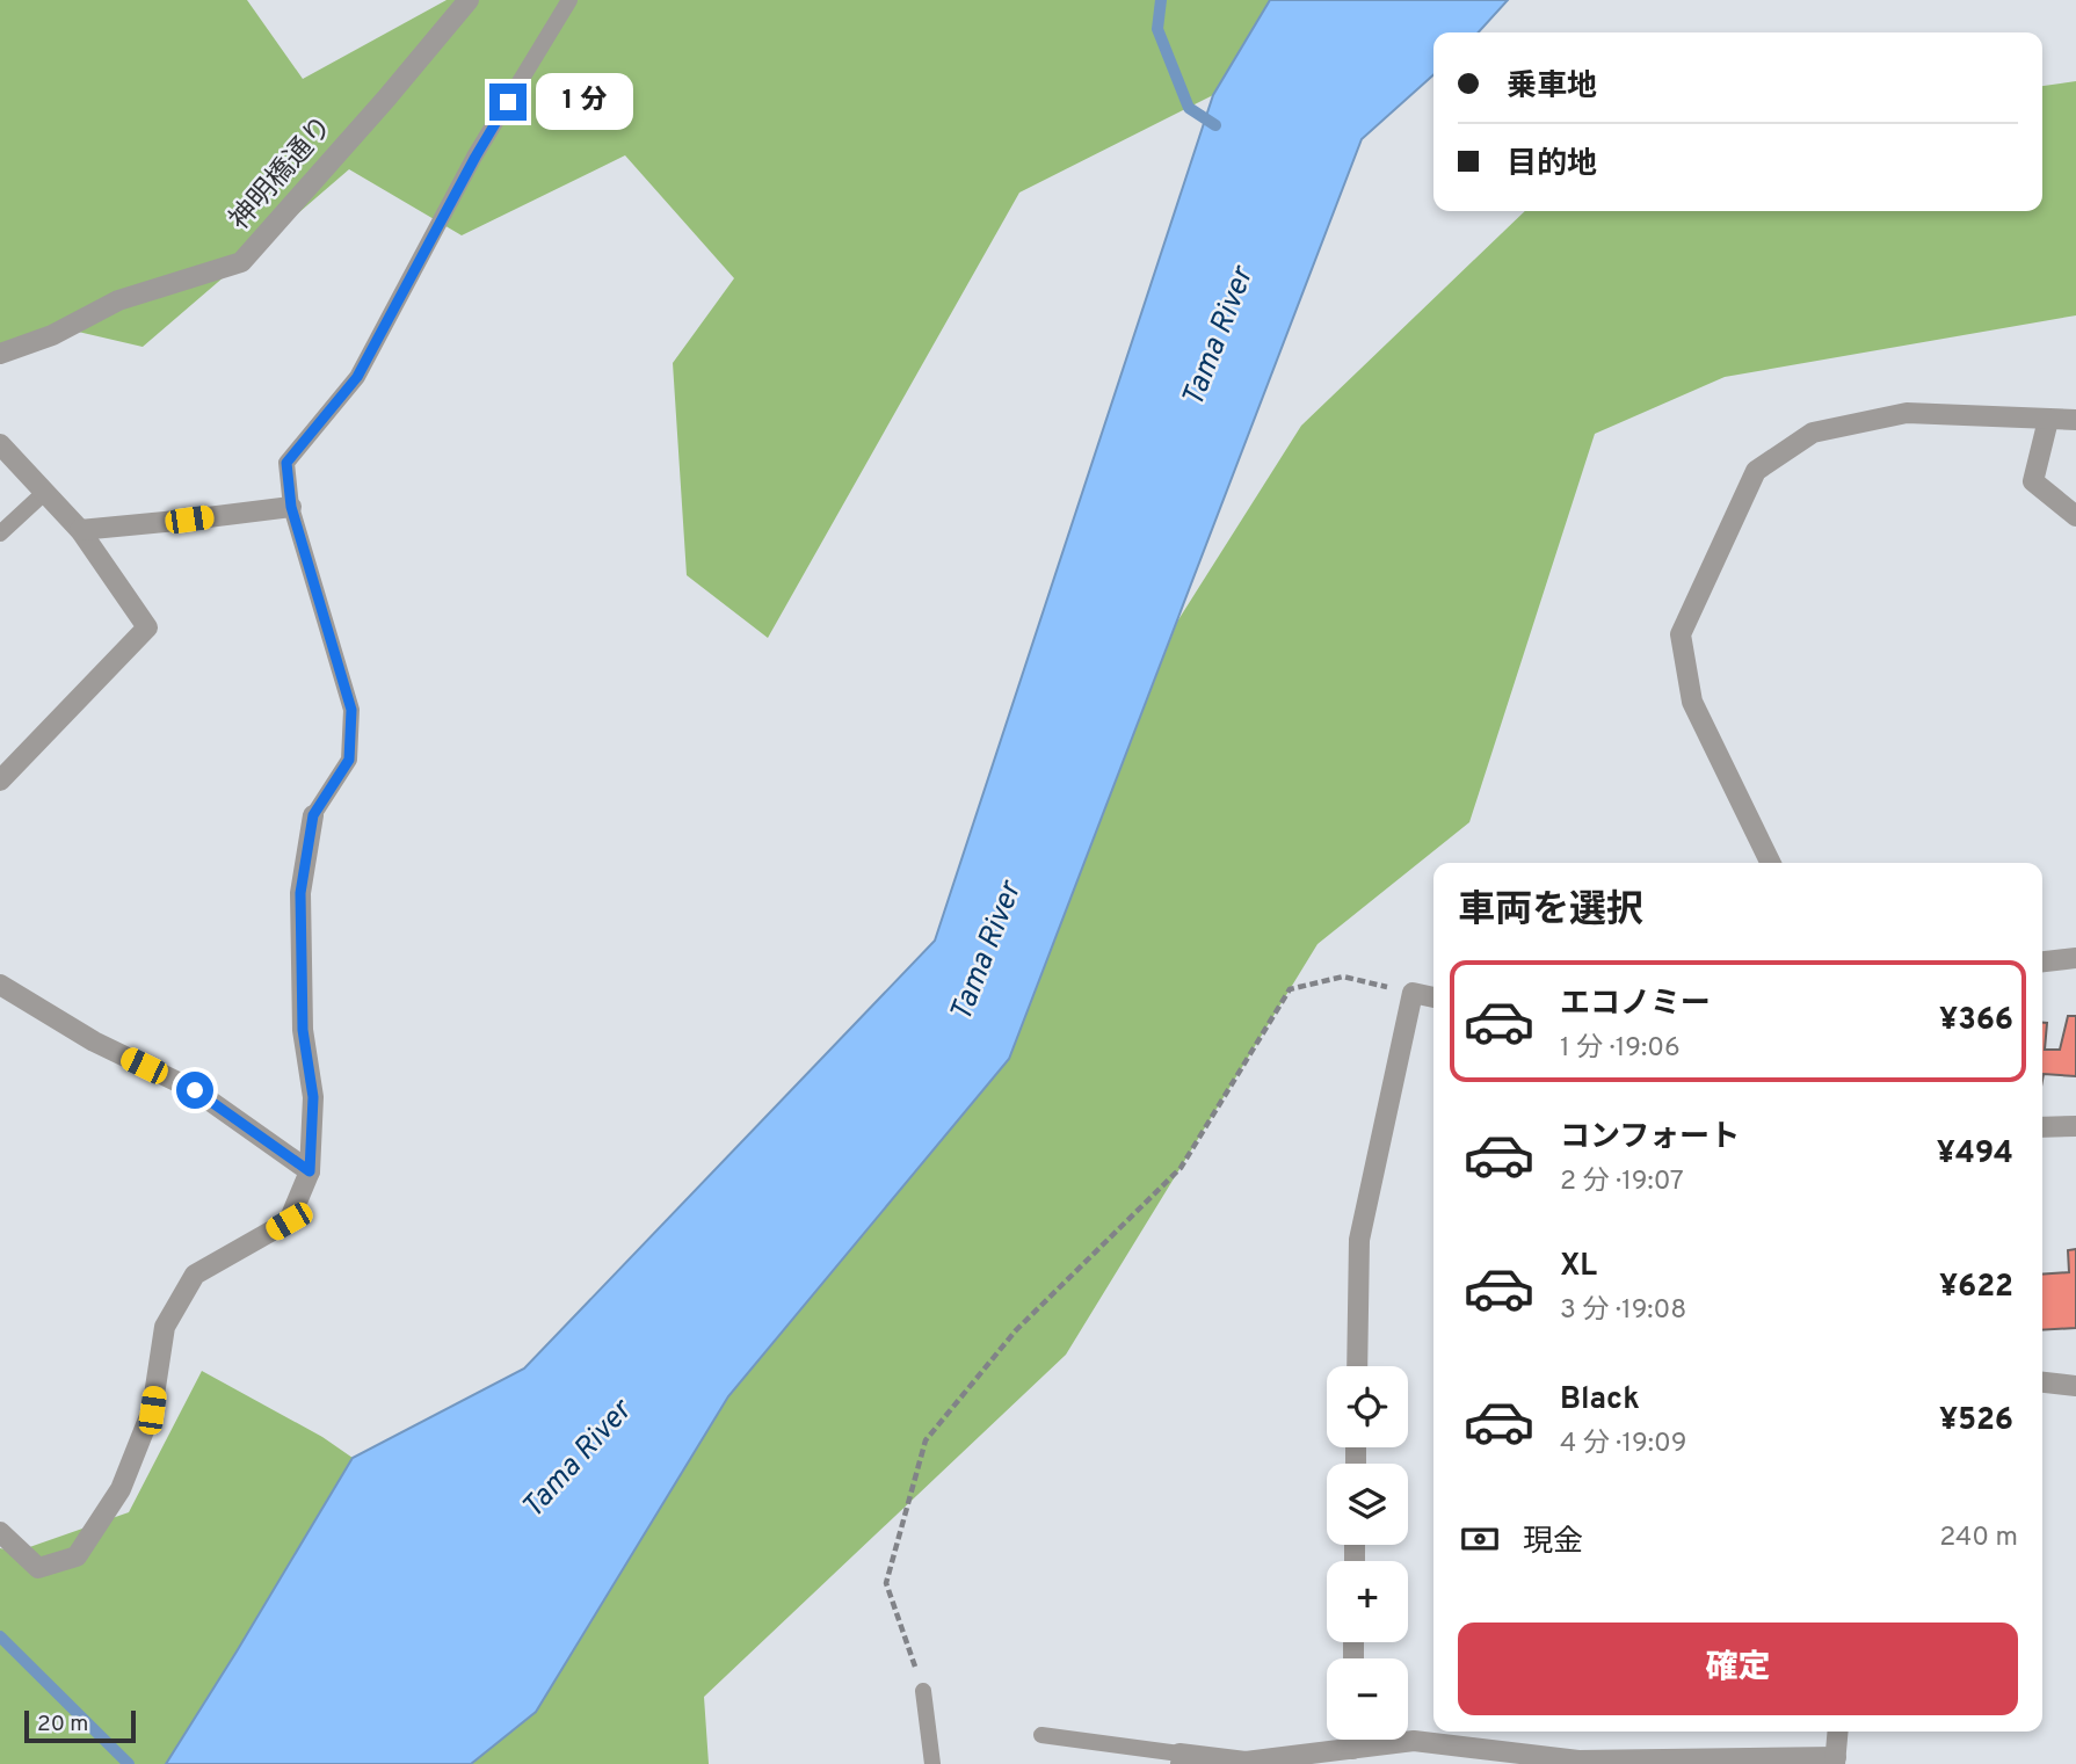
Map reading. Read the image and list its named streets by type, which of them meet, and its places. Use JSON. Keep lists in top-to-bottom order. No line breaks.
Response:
{"streets":{"street":["神明橋通り"]},"water":["Tama River"],"scale_bar":"20 m","page":{"banner":["乗車地","目的地"],"bubble":"1 分","heading":"車両を選択","list":[{"name":"エコノミー","note":"1 分 · 19:06","value":"¥366"},{"name":"コンフォート","note":"2 分 · 19:07","value":"¥494"},{"name":"XL","note":"3 分 · 19:08","value":"¥622"},{"name":"Black","note":"4 分 · 19:09","value":"¥526"}],"map_buttons":["+","−"],"pay":["現金","240 m"],"buttons":"確定","scale":"20 m"}}
